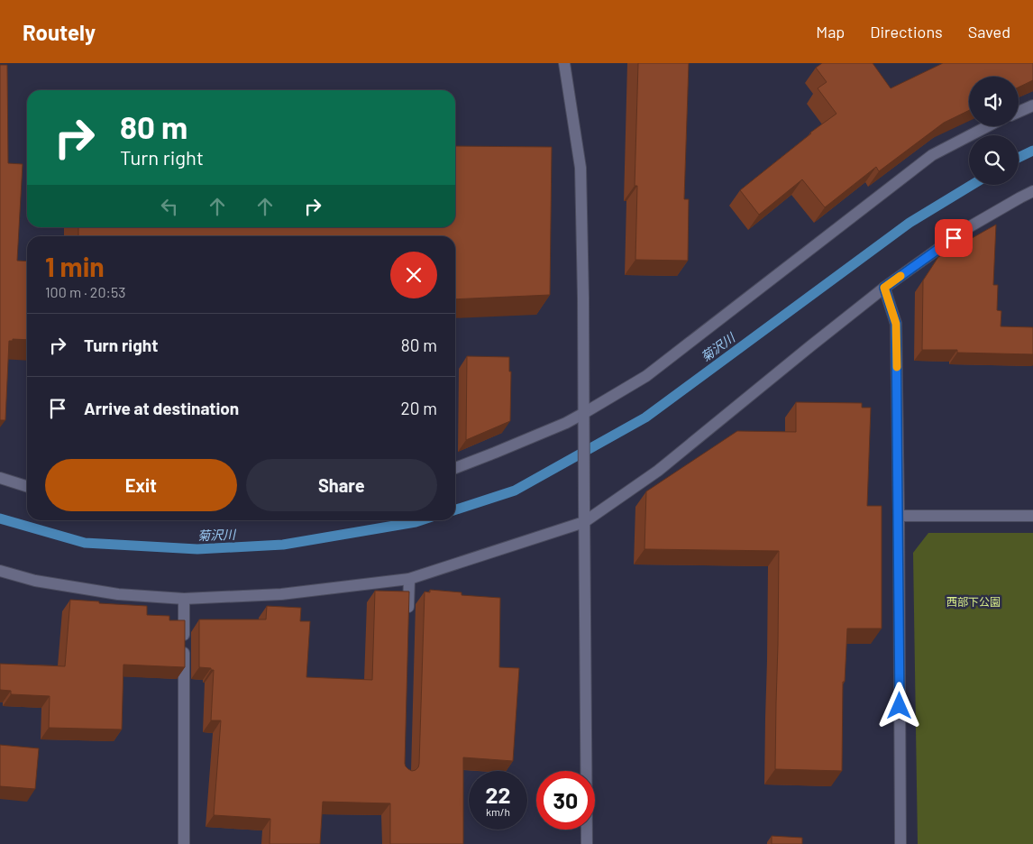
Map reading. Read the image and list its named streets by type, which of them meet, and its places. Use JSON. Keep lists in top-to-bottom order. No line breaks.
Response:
{"water":["菊沢川"],"parks":["西部下公園"],"page":{"header":"Routely","nav":["Map","Directions","Saved"],"turn":["80 m","Turn right"],"heading":["1 min","100 m · 20:53"],"list":[{"name":"Turn right","value":"80 m"},{"name":"Arrive at destination","value":"20 m"}],"buttons":["Exit","Share"],"speed":"22 km/h","limit":"30"}}
